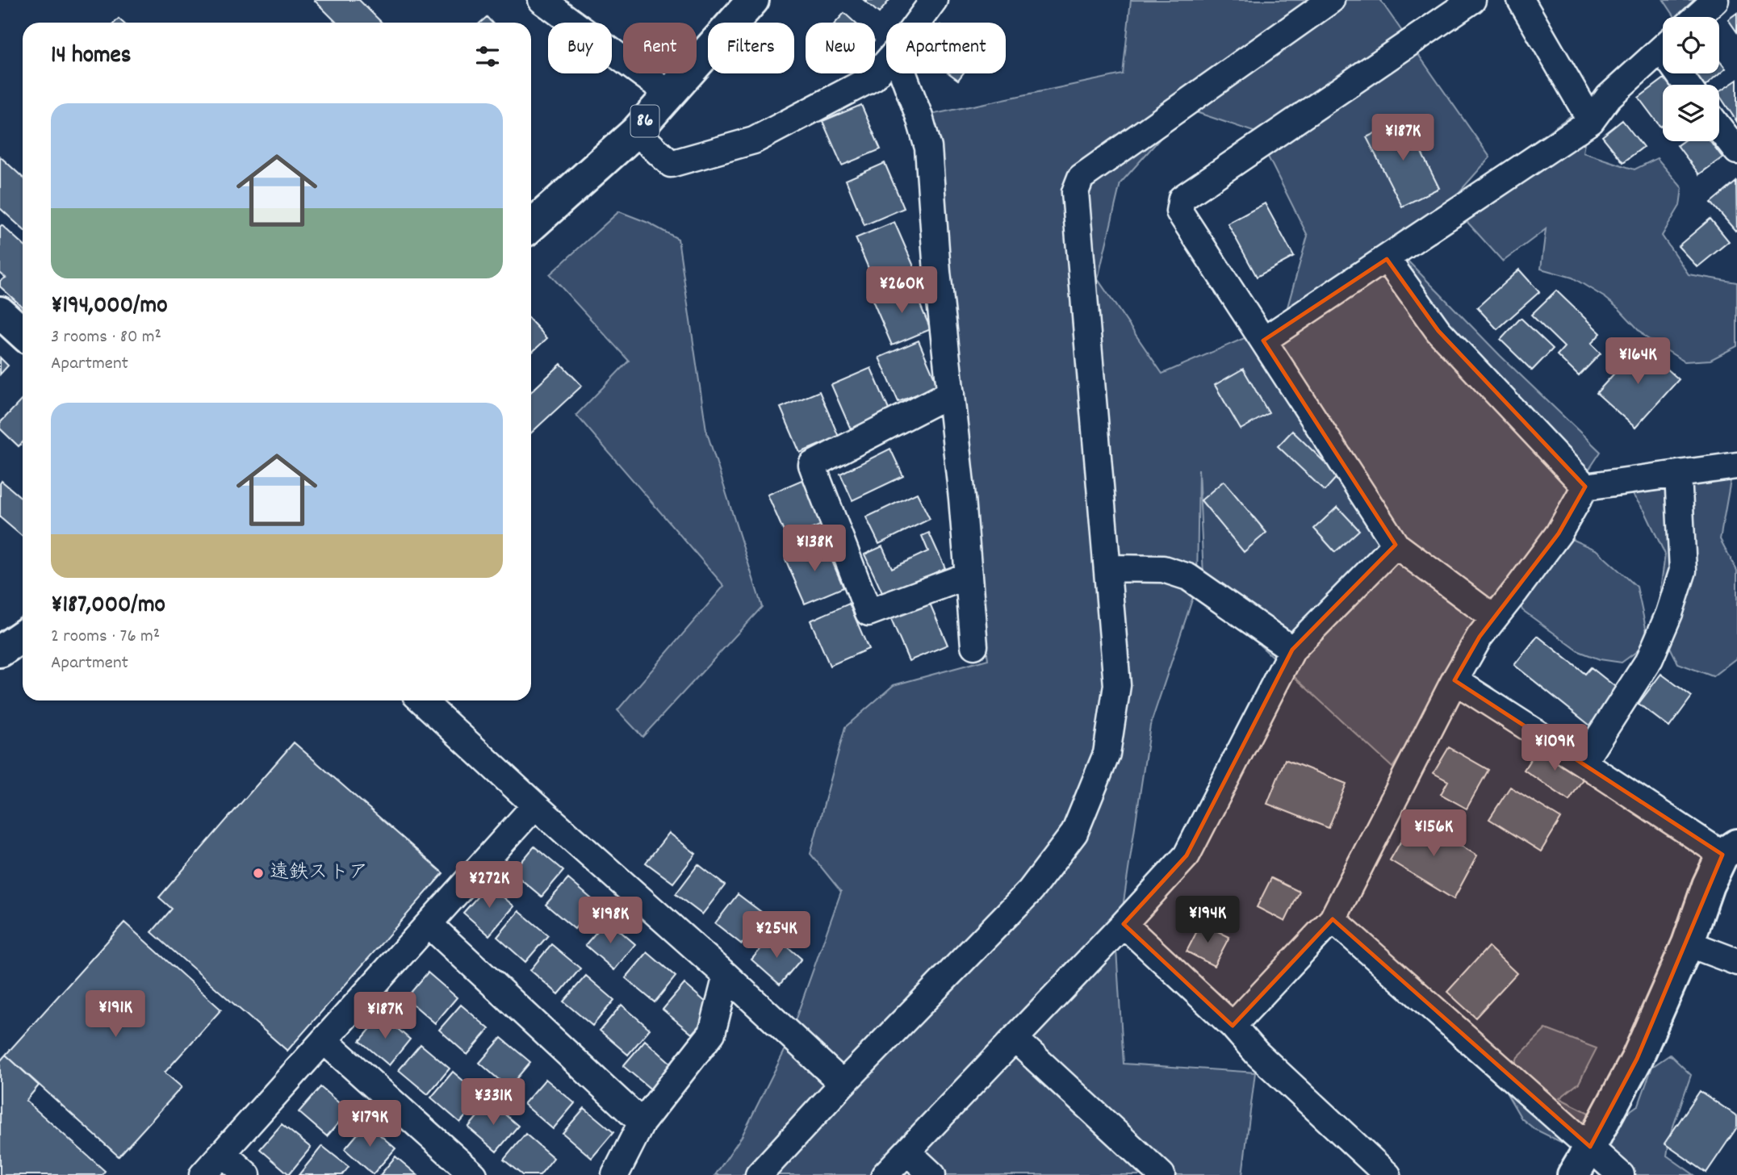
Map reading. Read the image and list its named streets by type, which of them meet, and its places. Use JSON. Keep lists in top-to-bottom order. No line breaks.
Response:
{"streets":{"street":["86"]},"places":["遠鉄ストア"],"page":{"chip":["Buy","Rent","Filters","New","Apartment"],"heading":"14 homes","list":[{"name":"¥194,000/mo","note":"3 rooms · 80 m² · Apartment"},{"name":"¥187,000/mo","note":"2 rooms · 76 m² · Apartment"}],"price":["¥187K","¥260K","¥164K","¥138K","¥109K","¥156K","¥272K","¥194K","¥198K","¥254K","¥191K","¥187K","¥331K","¥179K"]}}
